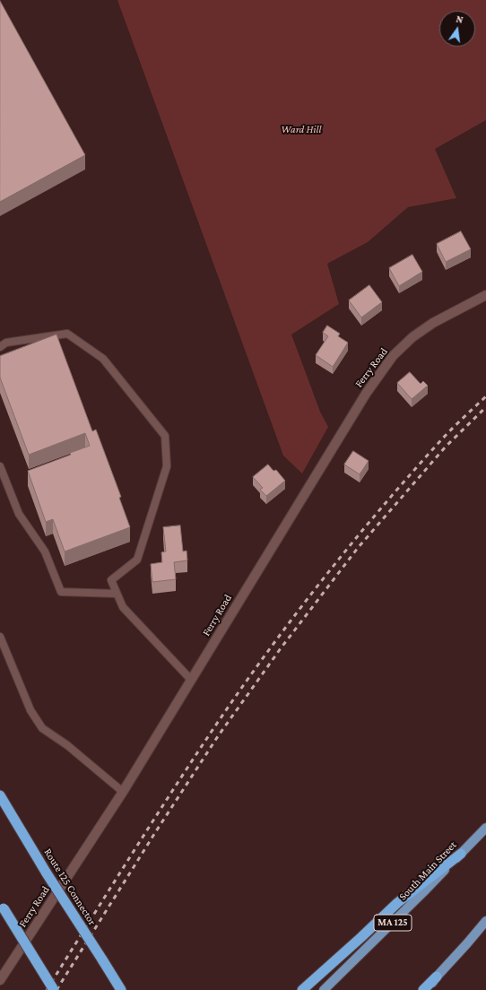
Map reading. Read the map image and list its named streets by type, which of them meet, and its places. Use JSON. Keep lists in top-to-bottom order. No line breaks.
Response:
{"streets":{"highway":["Route 125 Connector"],"main road":["South Main Street","MA 125"],"street":["Ferry Road"]},"parks":["Ward Hill"],"north":"top"}
